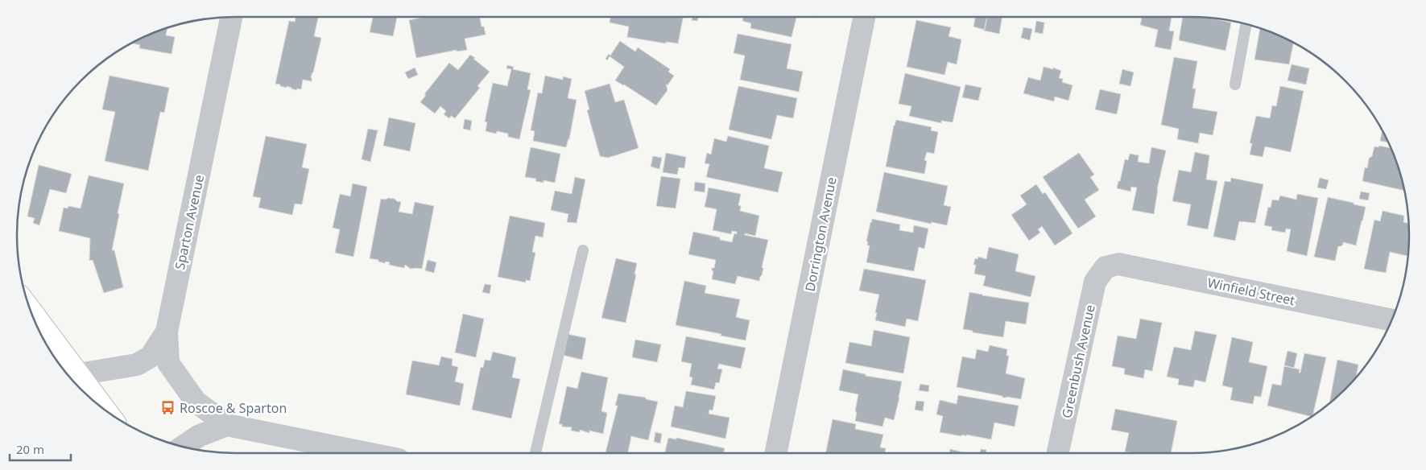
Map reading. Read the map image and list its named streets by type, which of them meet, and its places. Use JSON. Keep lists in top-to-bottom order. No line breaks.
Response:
{"streets":{"street":["Sparton Avenue","Dorrington Avenue","Winfield Street","Greenbush Avenue"]},"crossings":[["Winfield Street","Greenbush Avenue"]],"places":{"bus stop":["Roscoe & Sparton"]},"scale_bar":"20 m"}
